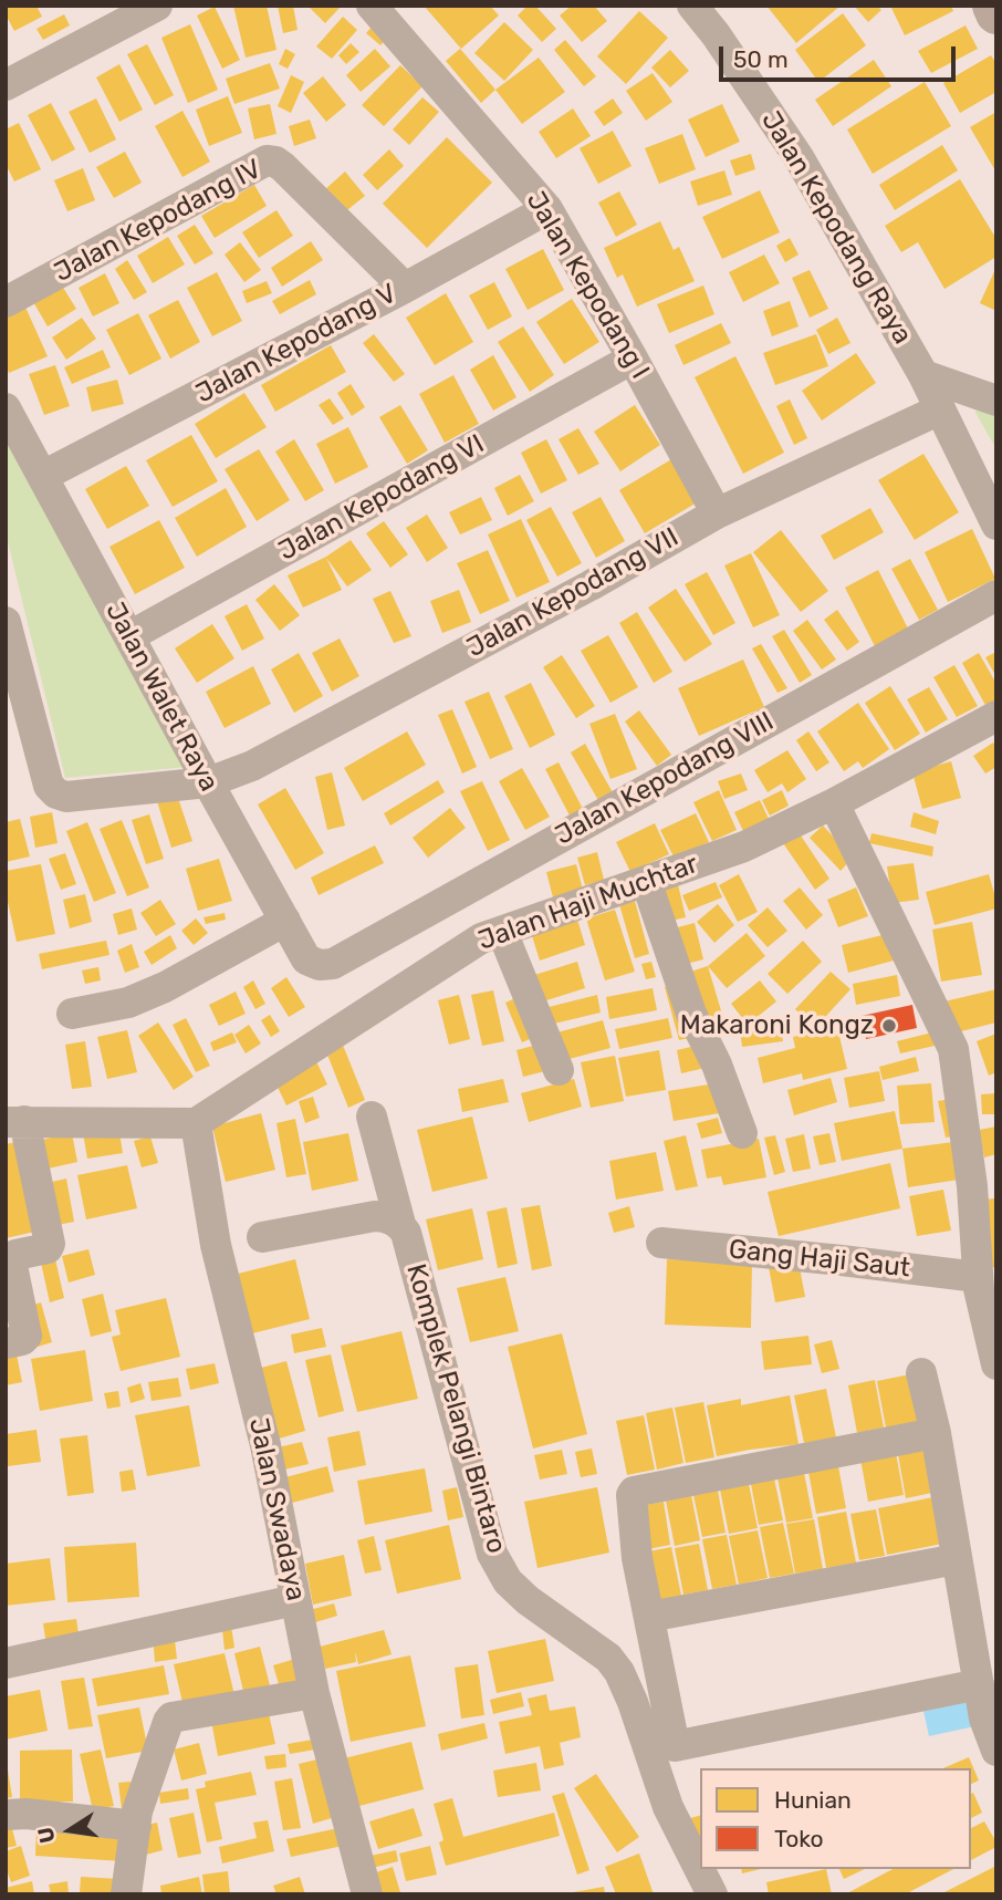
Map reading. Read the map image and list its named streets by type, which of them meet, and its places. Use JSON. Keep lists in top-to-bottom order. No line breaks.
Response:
{"streets":{"street":["Jalan Kepodang IV","Jalan Kepodang Raya","Jalan Kepodang I","Jalan Kepodang V","Jalan Kepodang VI","Jalan Kepodang VII","Jalan Walet Raya","Jalan Kepodang VIII","Jalan Haji Muchtar","Gang Haji Saut","Komplek Pelangi Bintaro","Jalan Swadaya"]},"crossings":[["Jalan Kepodang IV","Jalan Kepodang V"],["Jalan Kepodang Raya","Jalan Kepodang VII"],["Jalan Kepodang I","Jalan Kepodang V"],["Jalan Kepodang I","Jalan Kepodang VI"],["Jalan Kepodang I","Jalan Kepodang VII"],["Jalan Kepodang V","Jalan Walet Raya"],["Jalan Kepodang VI","Jalan Walet Raya"],["Jalan Kepodang VII","Jalan Walet Raya"],["Jalan Walet Raya","Jalan Kepodang VIII"],["Jalan Haji Muchtar","Jalan Swadaya"]],"places":["Makaroni Kongz"],"legend":["Hunian","Toko"],"scale_bar":"50 m","north":"left"}
